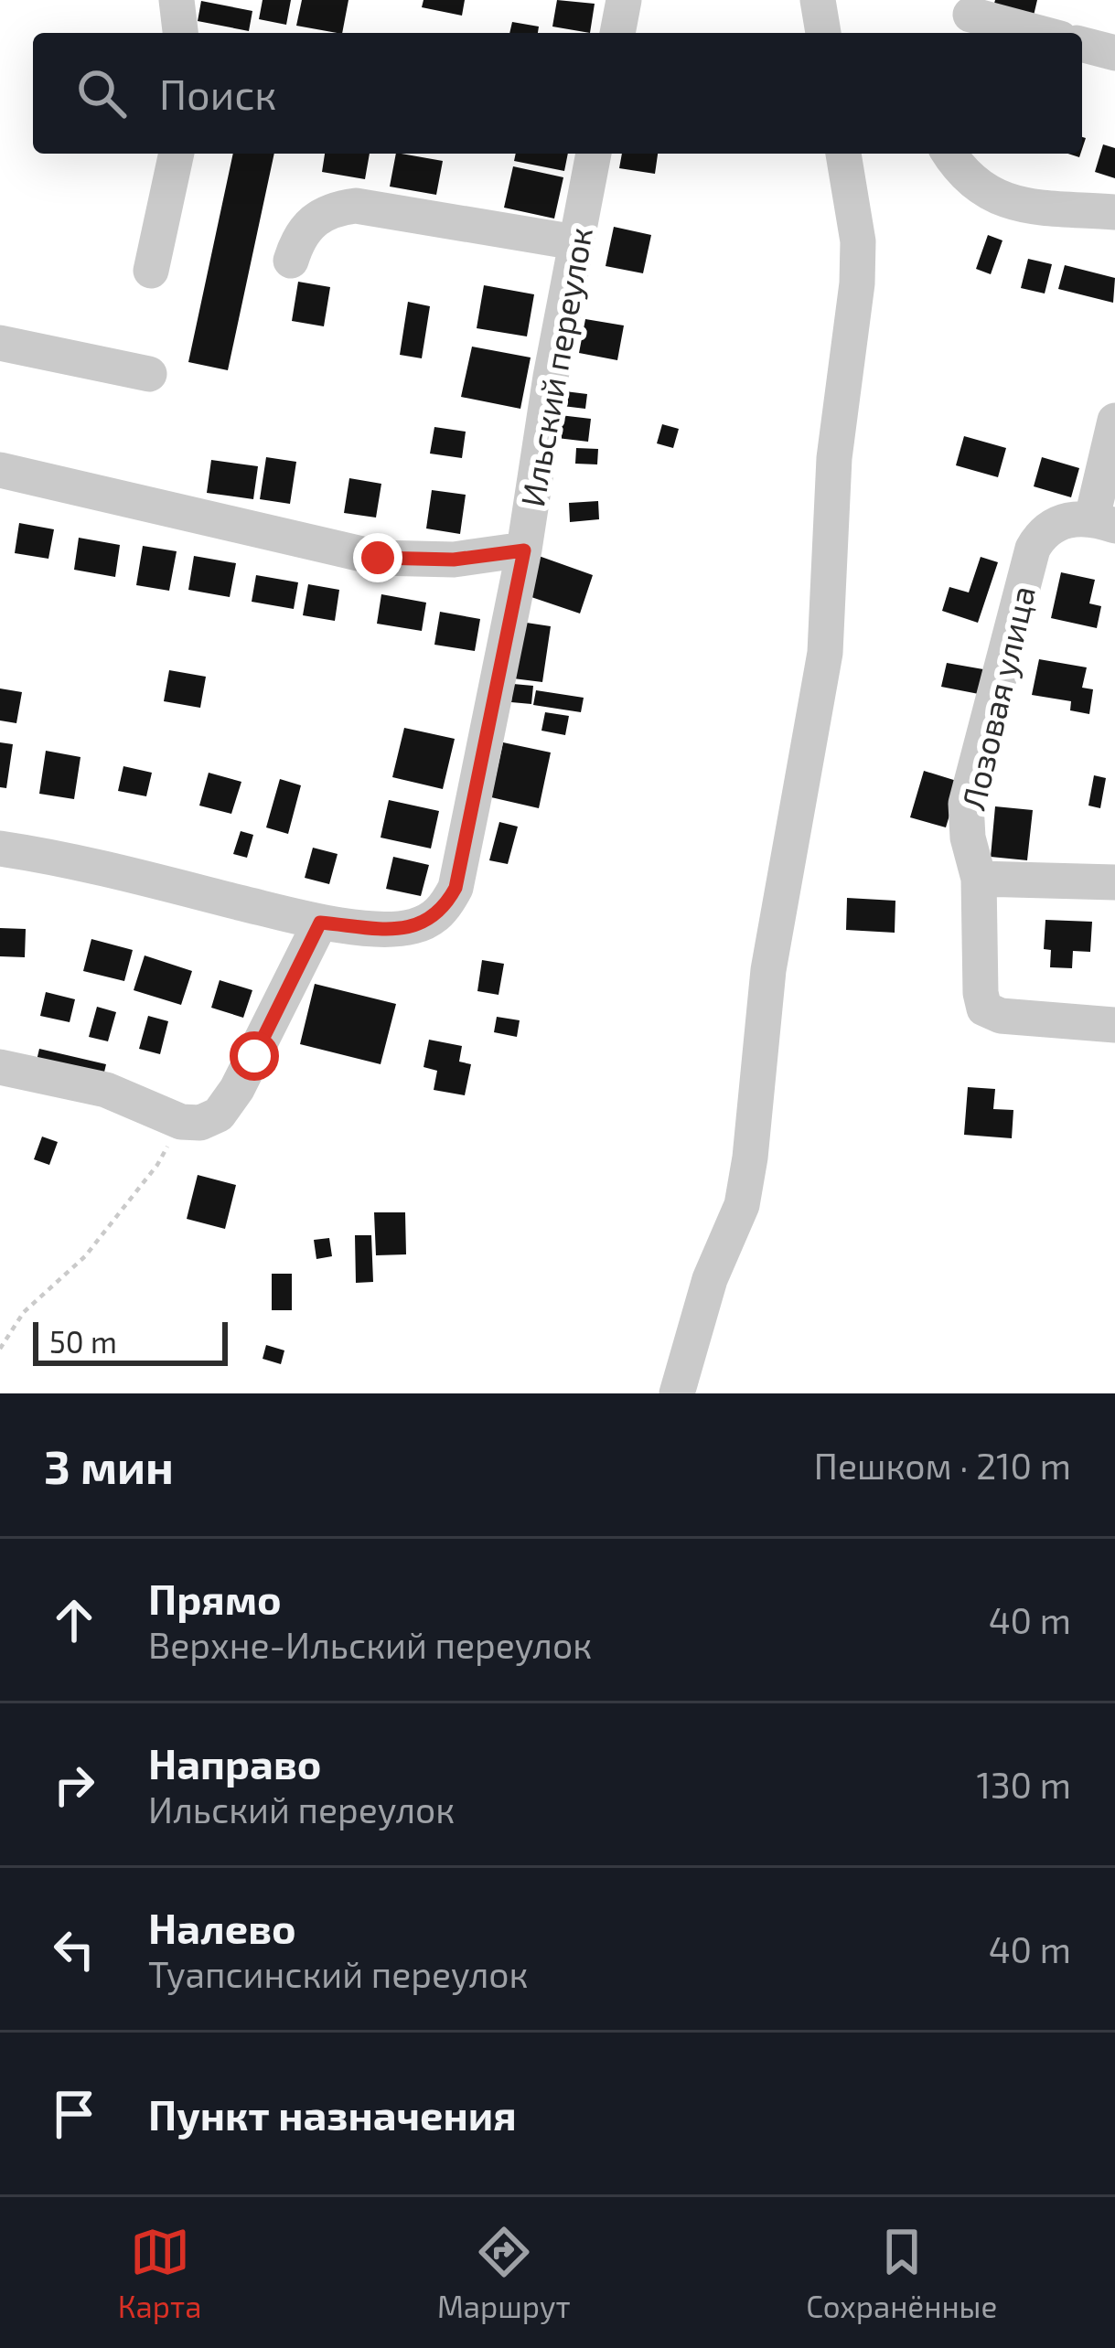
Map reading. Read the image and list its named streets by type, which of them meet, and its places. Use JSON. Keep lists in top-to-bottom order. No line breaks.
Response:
{"streets":{"street":["Ильский переулок","Лозовая улица"]},"scale_bar":"50 m","page":{"search":"Поиск","scale":"50 m","heading":["3 мин","Пешком · 210 m"],"list":[["Прямо","Верхне-Ильский переулок","40 m"],["Направо","Ильский переулок","130 m"],["Налево","Туапсинский переулок","40 m"],"Пункт назначения"],"nav":["Карта","Маршрут","Сохранённые"]}}
